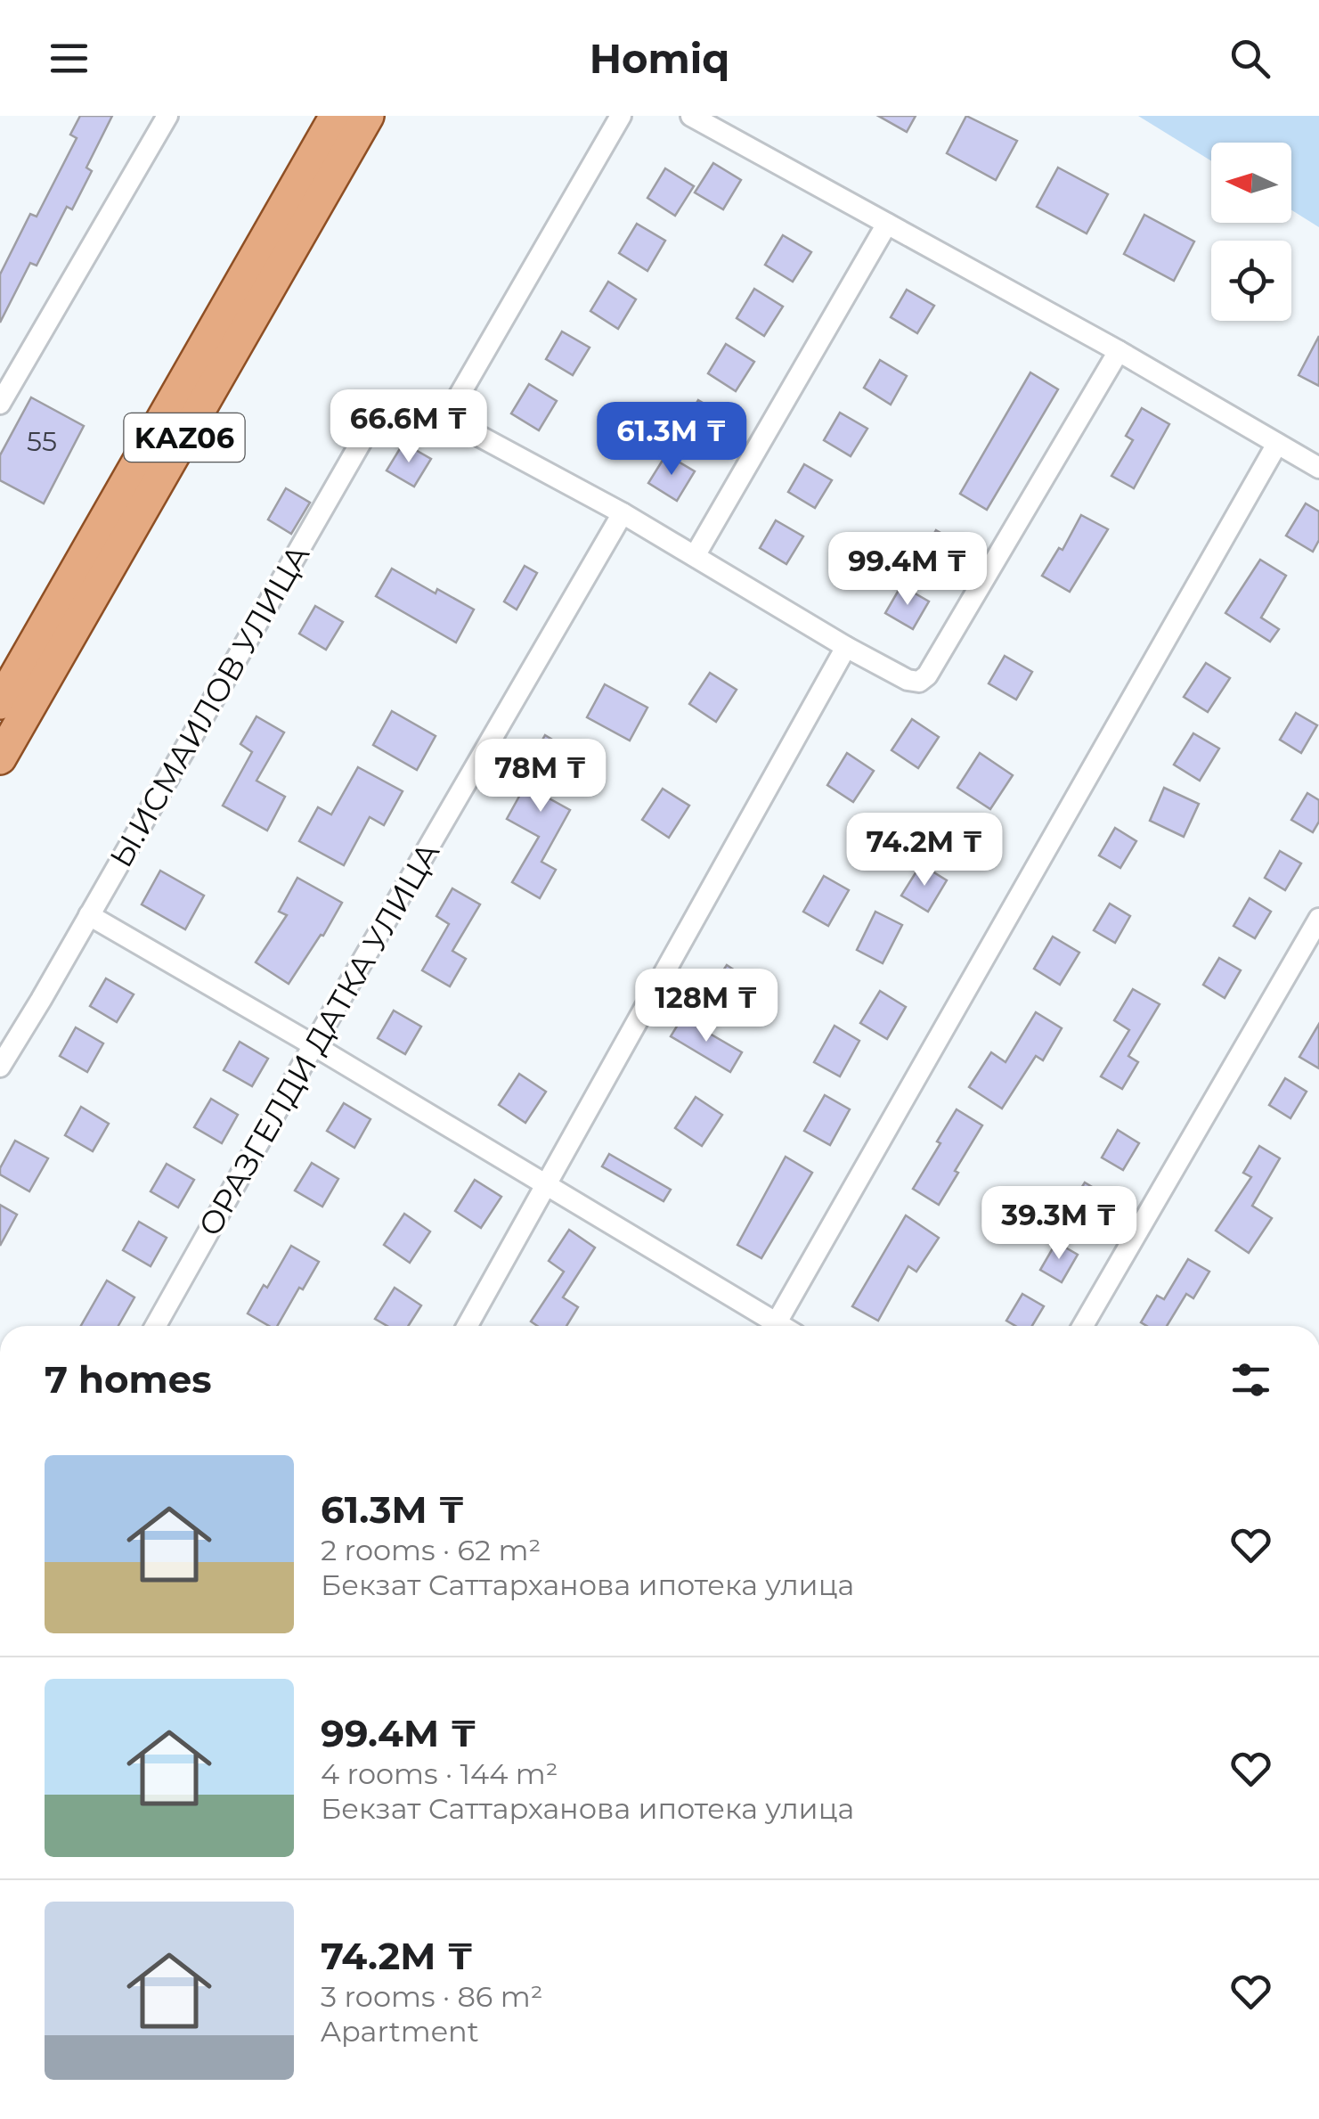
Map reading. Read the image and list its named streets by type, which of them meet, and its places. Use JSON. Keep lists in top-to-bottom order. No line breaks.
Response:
{"streets":{"main road":["KАZ06"],"street":["Ы.ИСМАИЛОВ УЛИЦА","ОРАЗГЕЛДИ ДАТКА УЛИЦА"]},"house_numbers":["55"],"north":"left","page":{"header":"Homiq","price":["66.6M ₸","61.3M ₸","99.4M ₸","78M ₸","74.2M ₸","128M ₸","39.3M ₸"],"heading":"7 homes","list":[{"name":"61.3M ₸","note":"2 rooms · 62 m² · Бекзат Саттарханова ипотека улица"},{"name":"99.4M ₸","note":"4 rooms · 144 m² · Бекзат Саттарханова ипотека улица"},{"name":"74.2M ₸","note":"3 rooms · 86 m² · Apartment"}]}}
